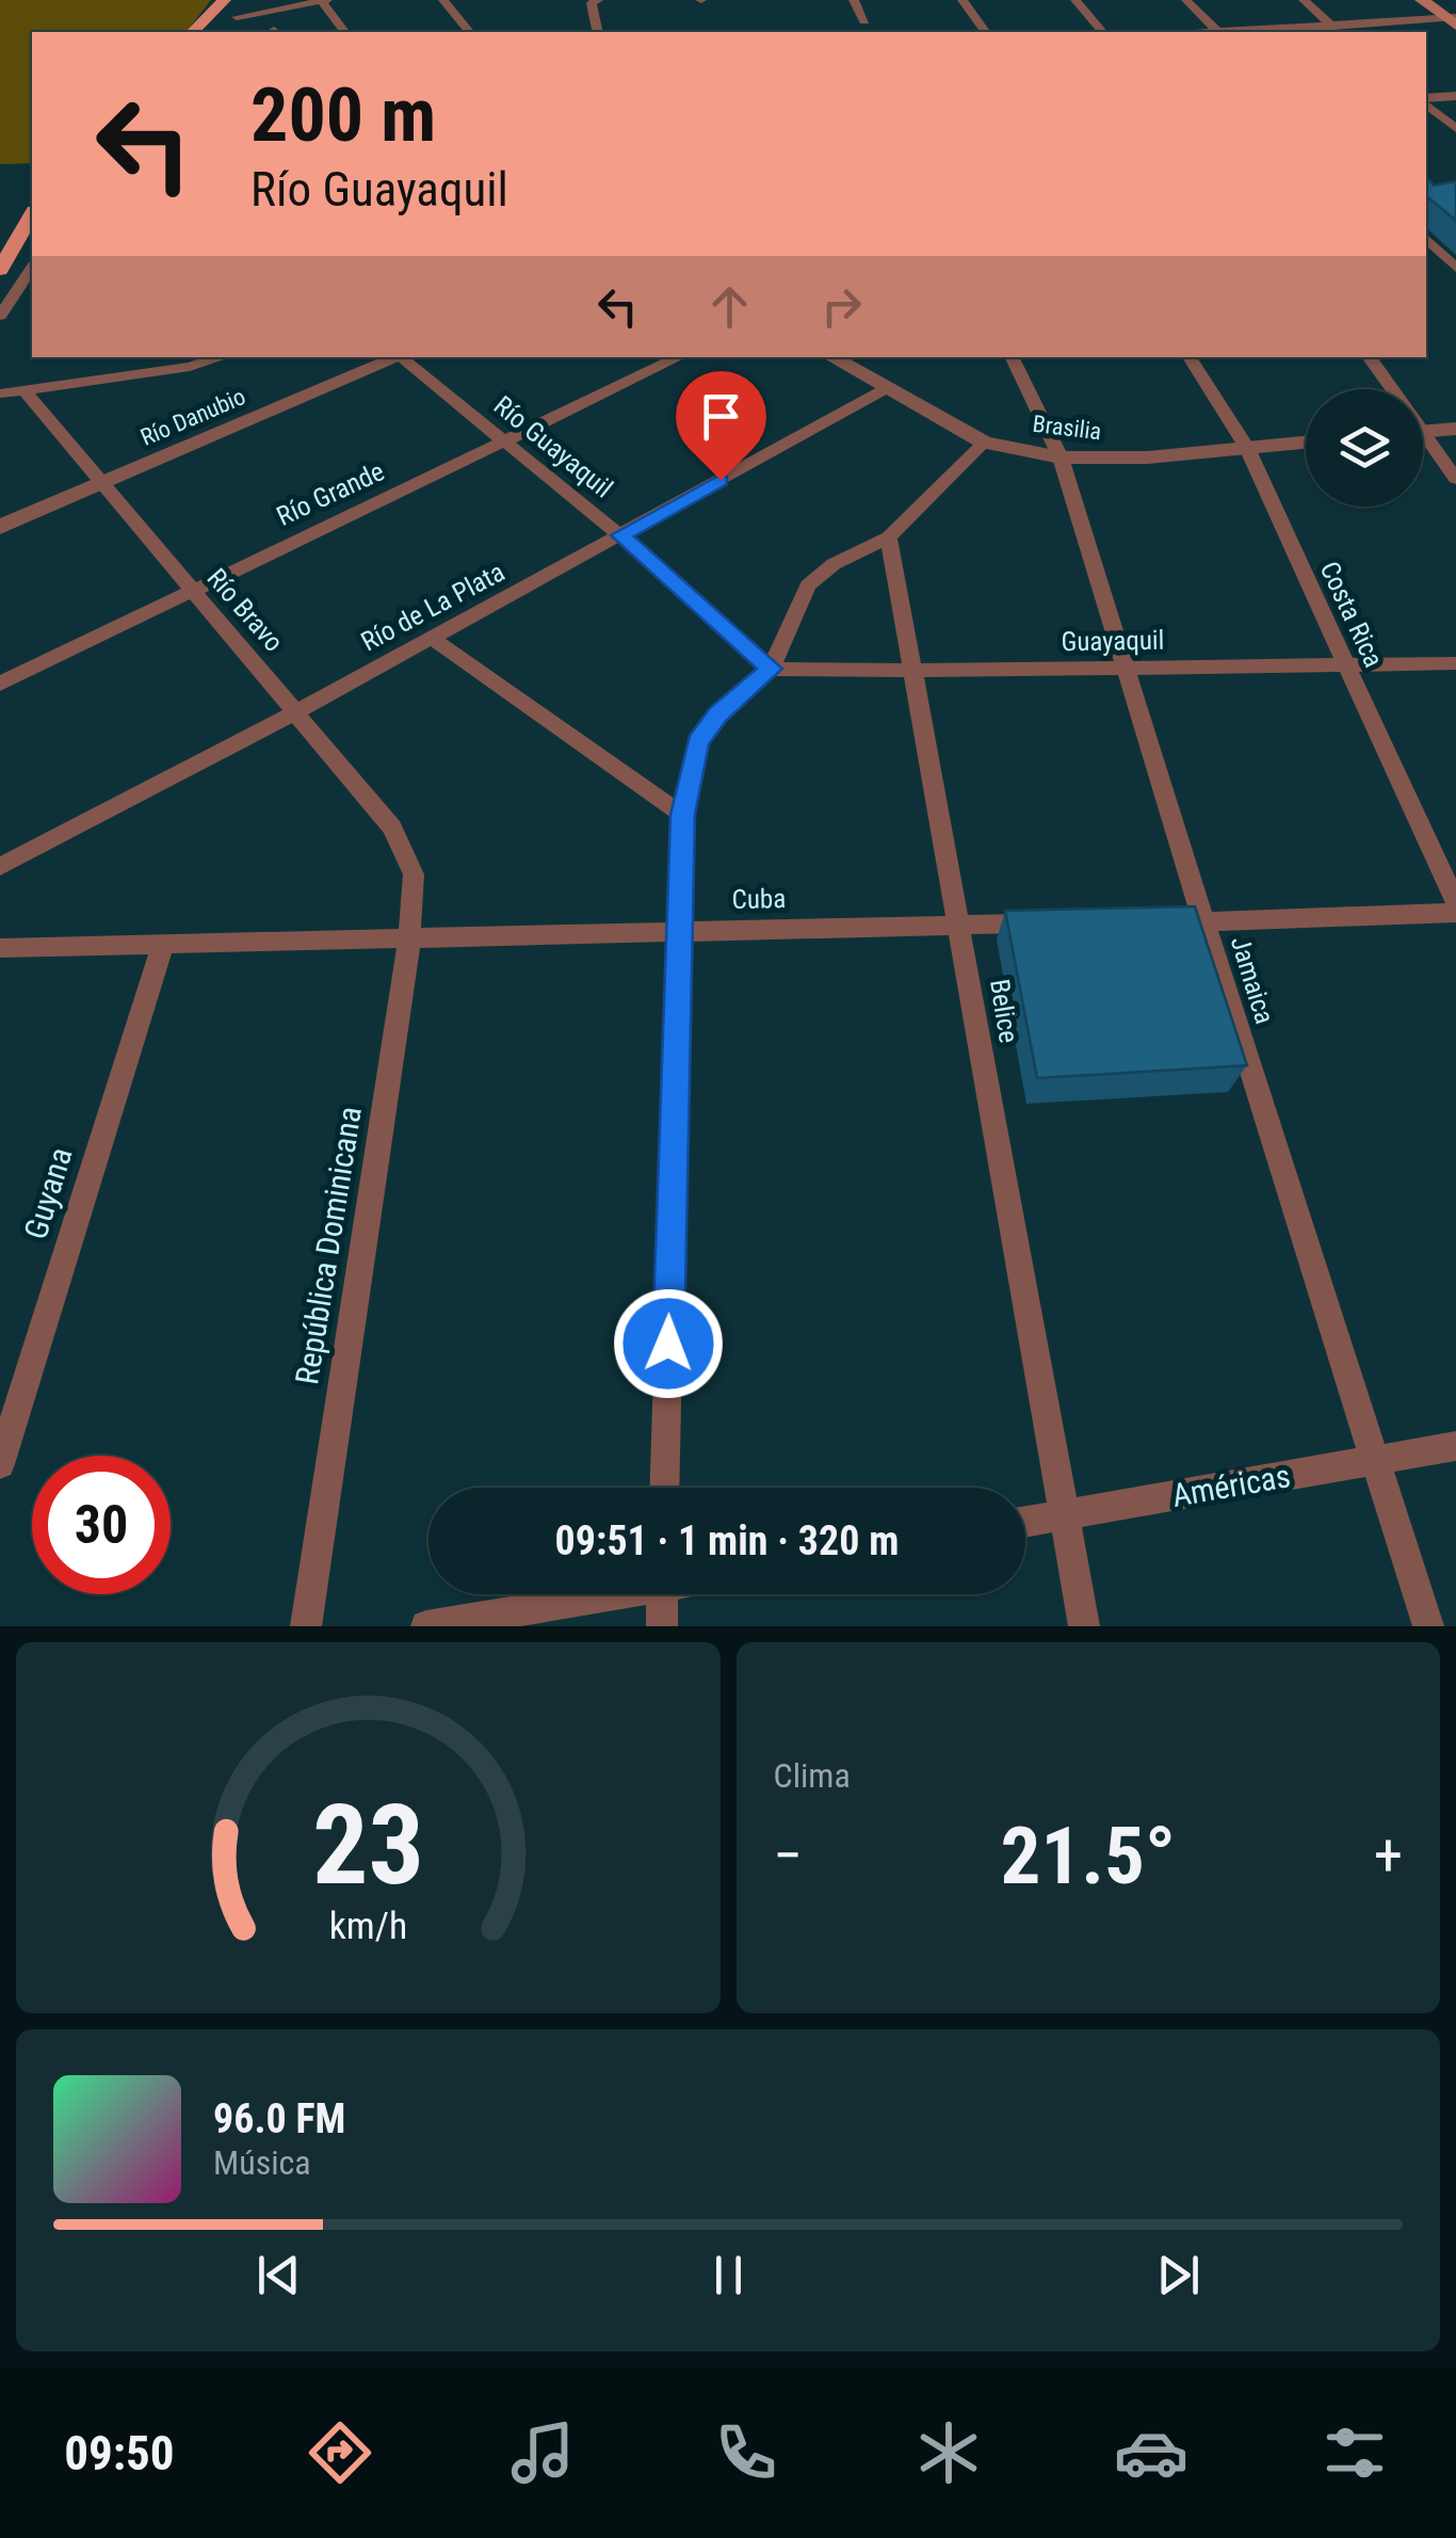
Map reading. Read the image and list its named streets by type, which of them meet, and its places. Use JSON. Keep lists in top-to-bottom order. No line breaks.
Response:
{"streets":{"street":["Río Danubio","Brasilia","Río Guayaquil","Río Grande","Río de La Plata","Río Bravo","Costa Rica","Guayaquil","Cuba","Jamaica","Belice","Guyana","República Dominicana","Américas"]},"crossings":[["Río Danubio","Río Bravo"],["Brasilia","Río de La Plata"],["Brasilia","Costa Rica"],["Brasilia","Jamaica"],["Río Guayaquil","Río Grande"],["Río Guayaquil","Río de La Plata"],["Río Guayaquil","Guayaquil"],["Río Grande","Río Bravo"],["Río de La Plata","Río Bravo"],["Río Bravo","República Dominicana"],["Costa Rica","Guayaquil"],["Guayaquil","Jamaica"],["Guayaquil","Belice"],["Cuba","Belice"],["Cuba","Guyana"],["Cuba","República Dominicana"],["Jamaica","Américas"],["Belice","Américas"]],"page":{"turn":["200 m","Río Guayaquil"],"limit":"30","trip":"09:51 · 1 min · 320 m","tile":"Clima","heat":["−","21.5°","+"],"song":["96.0 FM","Música"],"tabs":"09:50","gauge":["23","km/h"]}}
